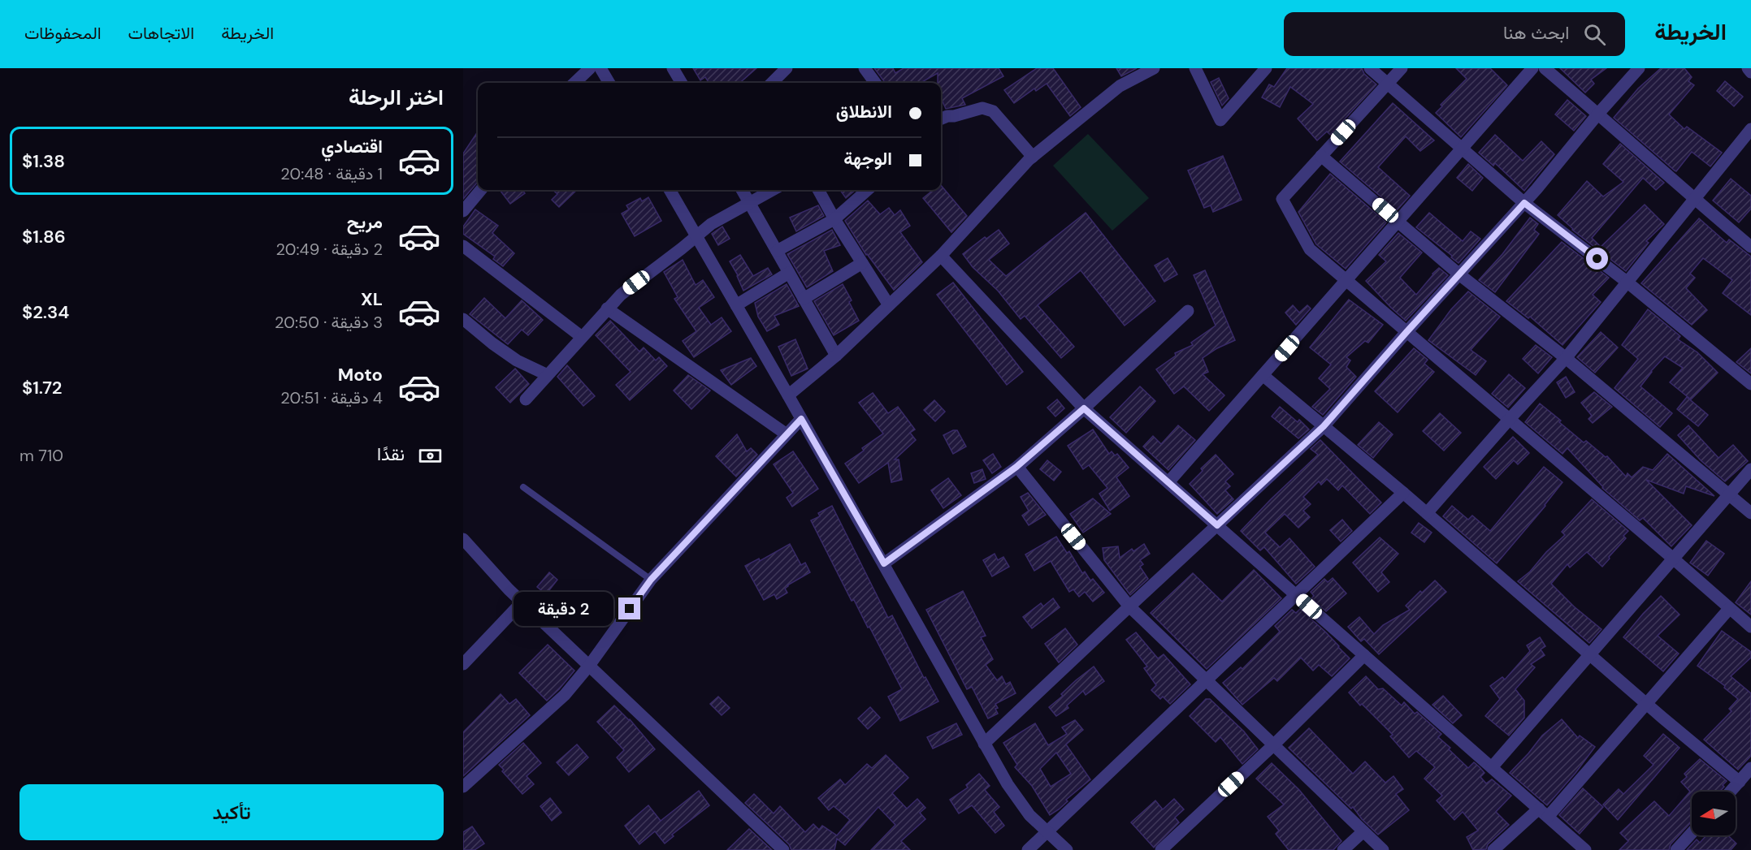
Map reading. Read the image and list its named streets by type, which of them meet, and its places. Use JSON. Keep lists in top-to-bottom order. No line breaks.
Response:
{"north":"left","page":{"header":"الخريطة","search":"ابحث هنا","nav":["الخريطة","الاتجاهات","المحفوظات"],"heading":"اختر الرحلة","banner":["الانطلاق","الوجهة"],"list":[{"name":"اقتصادي","note":"1 دقيقة · 20:48","value":"$1.38"},{"name":"مريح","note":"2 دقيقة · 20:49","value":"$1.86"},{"name":"XL","note":"3 دقيقة · 20:50","value":"$2.34"},{"name":"Moto","note":"4 دقيقة · 20:51","value":"$1.72"}],"pay":["نقدًا","710 m"],"bubble":"2 دقيقة","buttons":"تأكيد"}}
